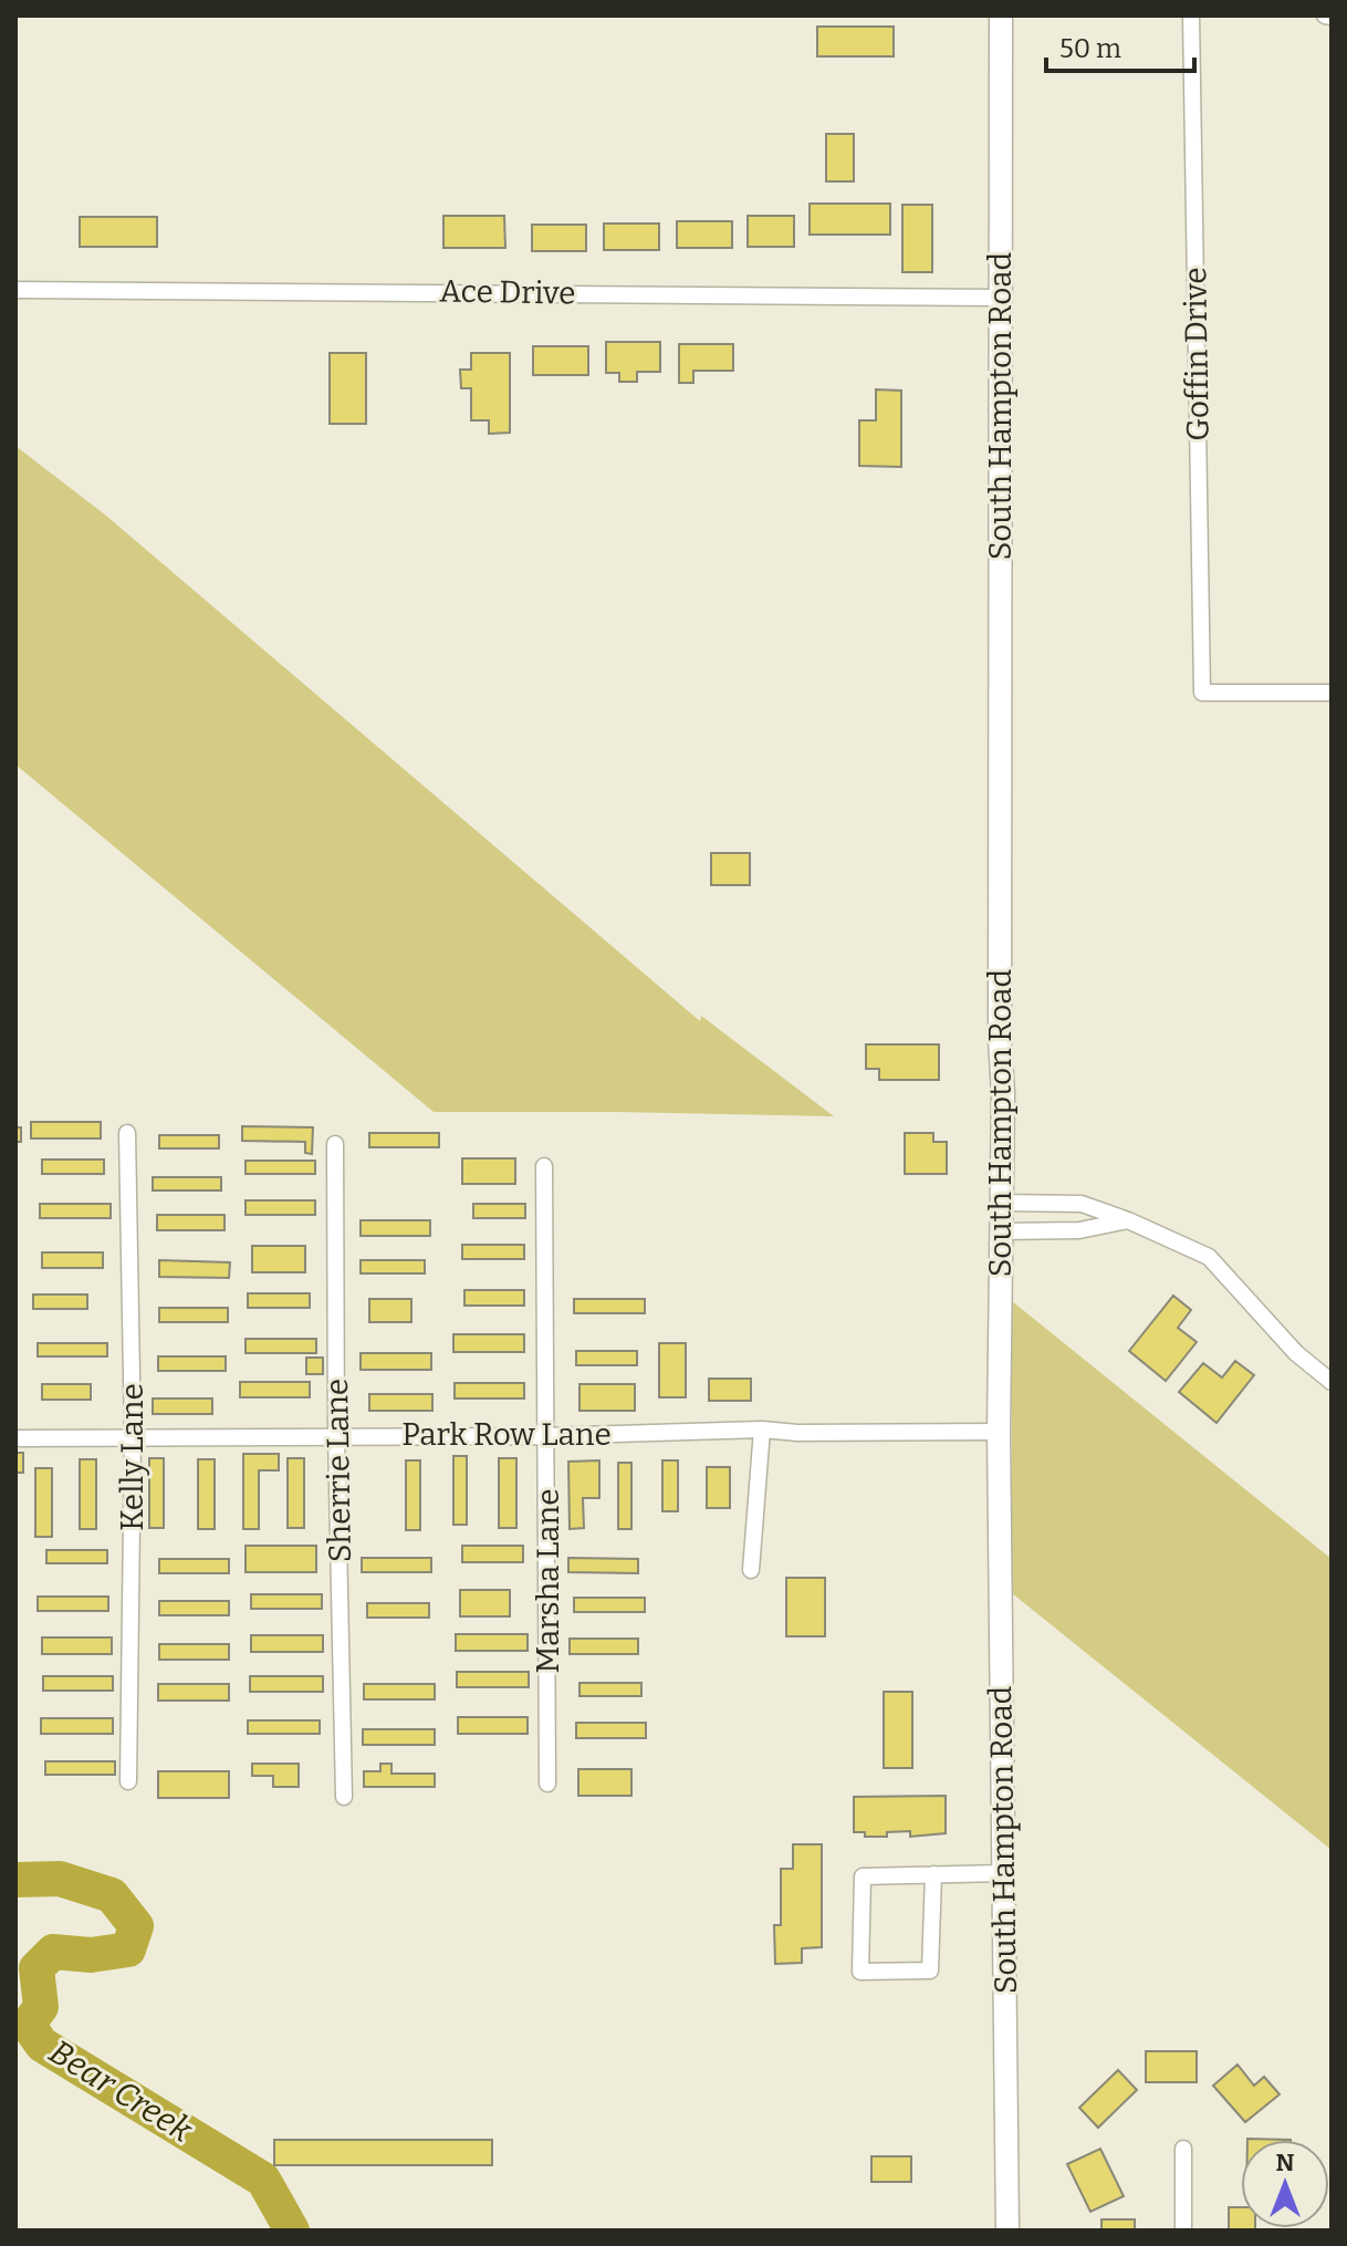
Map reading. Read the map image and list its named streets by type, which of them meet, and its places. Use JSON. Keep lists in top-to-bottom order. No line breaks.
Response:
{"streets":{"main road":["South Hampton Road"],"street":["Ace Drive","Goffin Drive","Park Row Lane","Kelly Lane","Sherrie Lane","Marsha Lane"]},"crossings":[["Ace Drive","South Hampton Road"],["South Hampton Road","Park Row Lane"],["Park Row Lane","Kelly Lane"],["Park Row Lane","Sherrie Lane"],["Park Row Lane","Marsha Lane"]],"water":["Bear Creek"],"scale_bar":"50 m","north":"top"}
